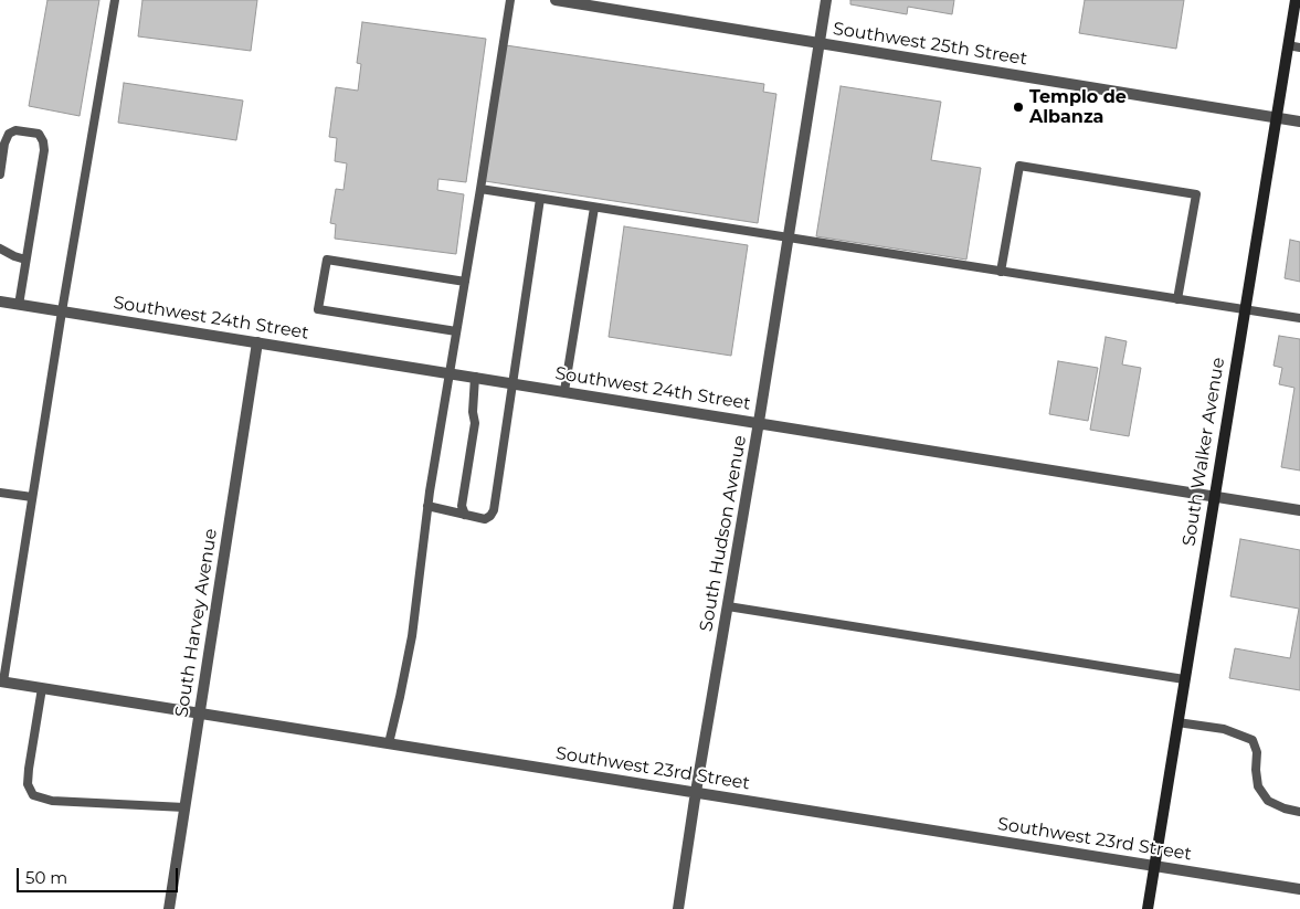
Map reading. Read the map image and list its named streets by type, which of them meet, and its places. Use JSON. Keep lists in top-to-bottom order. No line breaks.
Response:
{"streets":{"main road":["South Walker Avenue"],"street":["Southwest 25th Street","Southwest 24th Street","South Hudson Avenue","South Harvey Avenue","Southwest 23rd Street"]},"crossings":[["Southwest 25th Street","South Walker Avenue"],["Southwest 25th Street","South Hudson Avenue"],["Southwest 24th Street","South Walker Avenue"],["Southwest 24th Street","South Hudson Avenue"],["Southwest 24th Street","South Harvey Avenue"],["South Walker Avenue","Southwest 23rd Street"],["South Hudson Avenue","Southwest 23rd Street"],["South Harvey Avenue","Southwest 23rd Street"]],"places":["Templo de Albanza"],"scale_bar":"50 m"}
